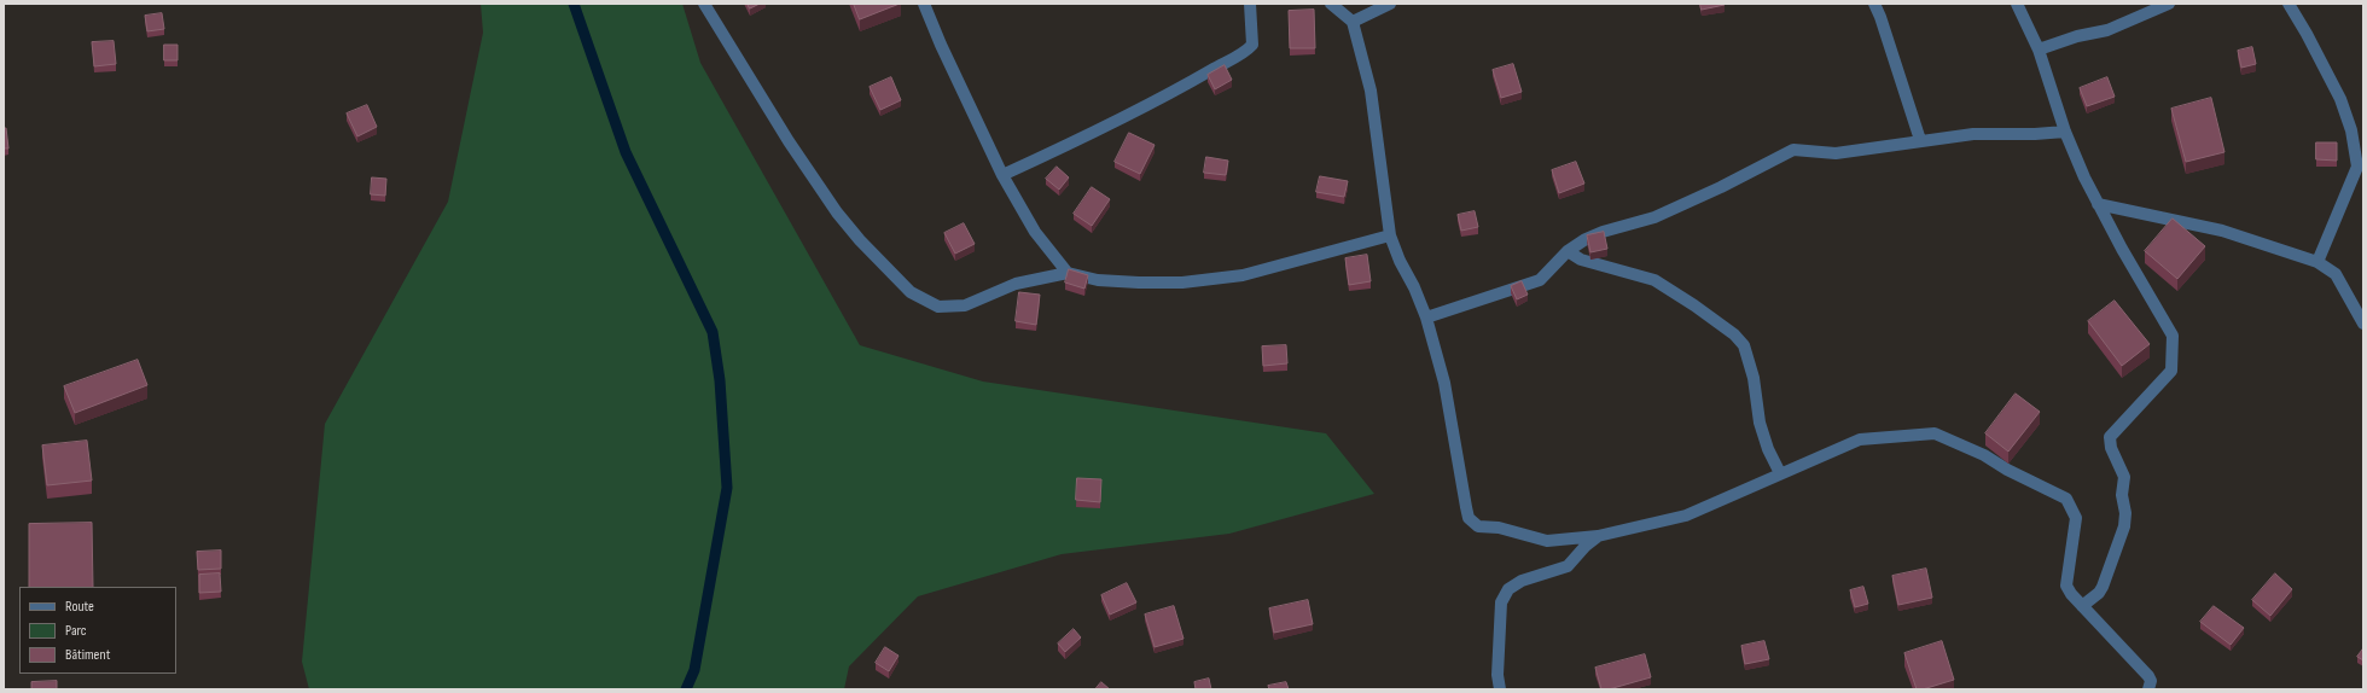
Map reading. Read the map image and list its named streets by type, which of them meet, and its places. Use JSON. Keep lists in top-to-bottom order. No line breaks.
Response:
{"legend":["Route","Parc","Bâtiment"]}
